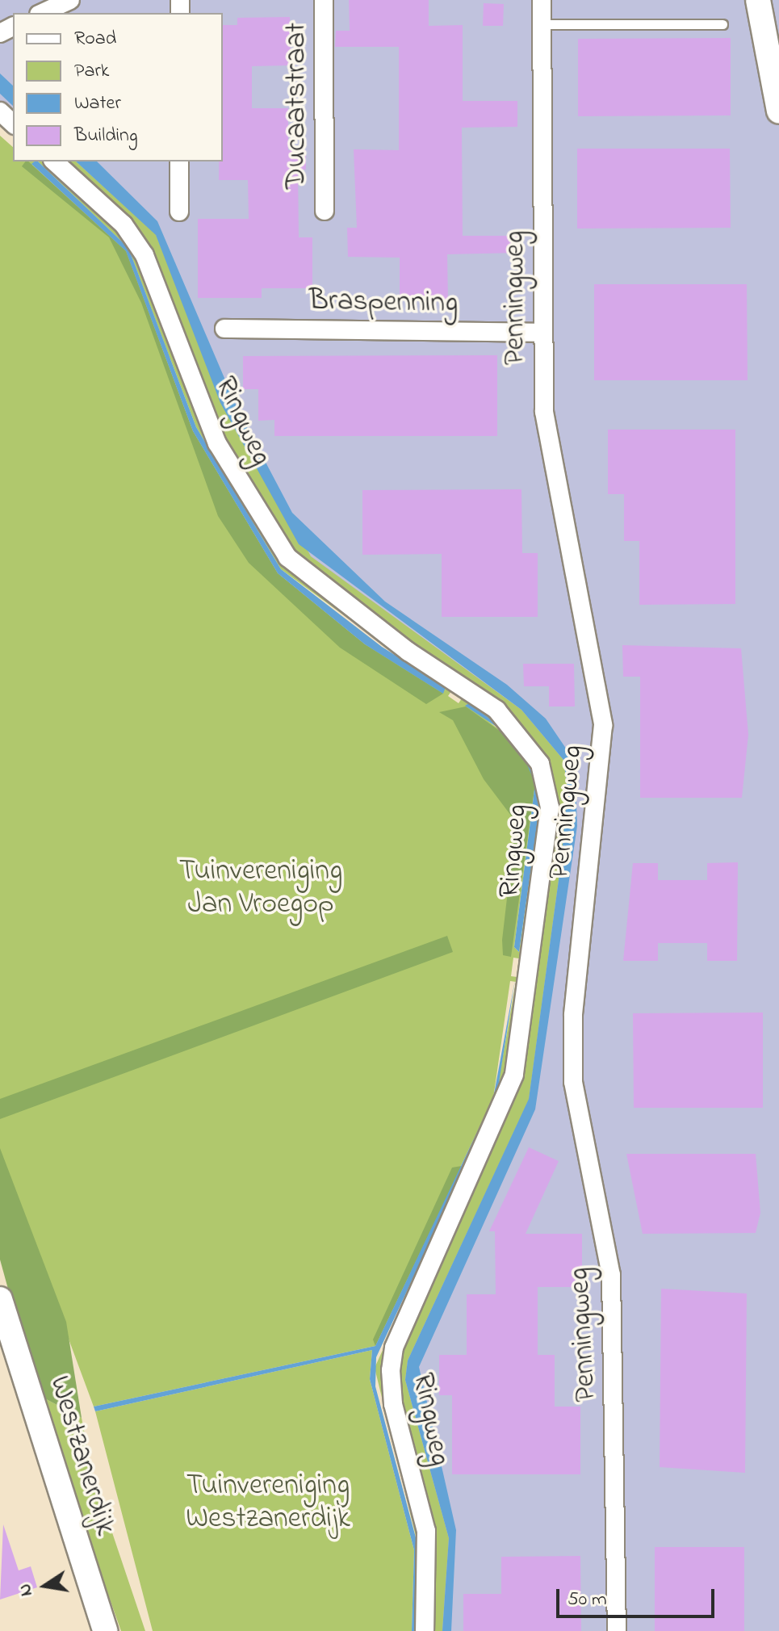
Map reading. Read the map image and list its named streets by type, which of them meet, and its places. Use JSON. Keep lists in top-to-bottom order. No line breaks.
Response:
{"streets":{"street":["Ducaatstraat","Penningweg","Braspenning","Ringweg","Westzanerdijk"]},"crossings":[["Penningweg","Braspenning"]],"parks":["Tuinvereniging Jan Vroegop","Tuinvereniging Westzanerdijk"],"legend":["Road","Park","Water","Building"],"scale_bar":"50 m","north":"left"}
